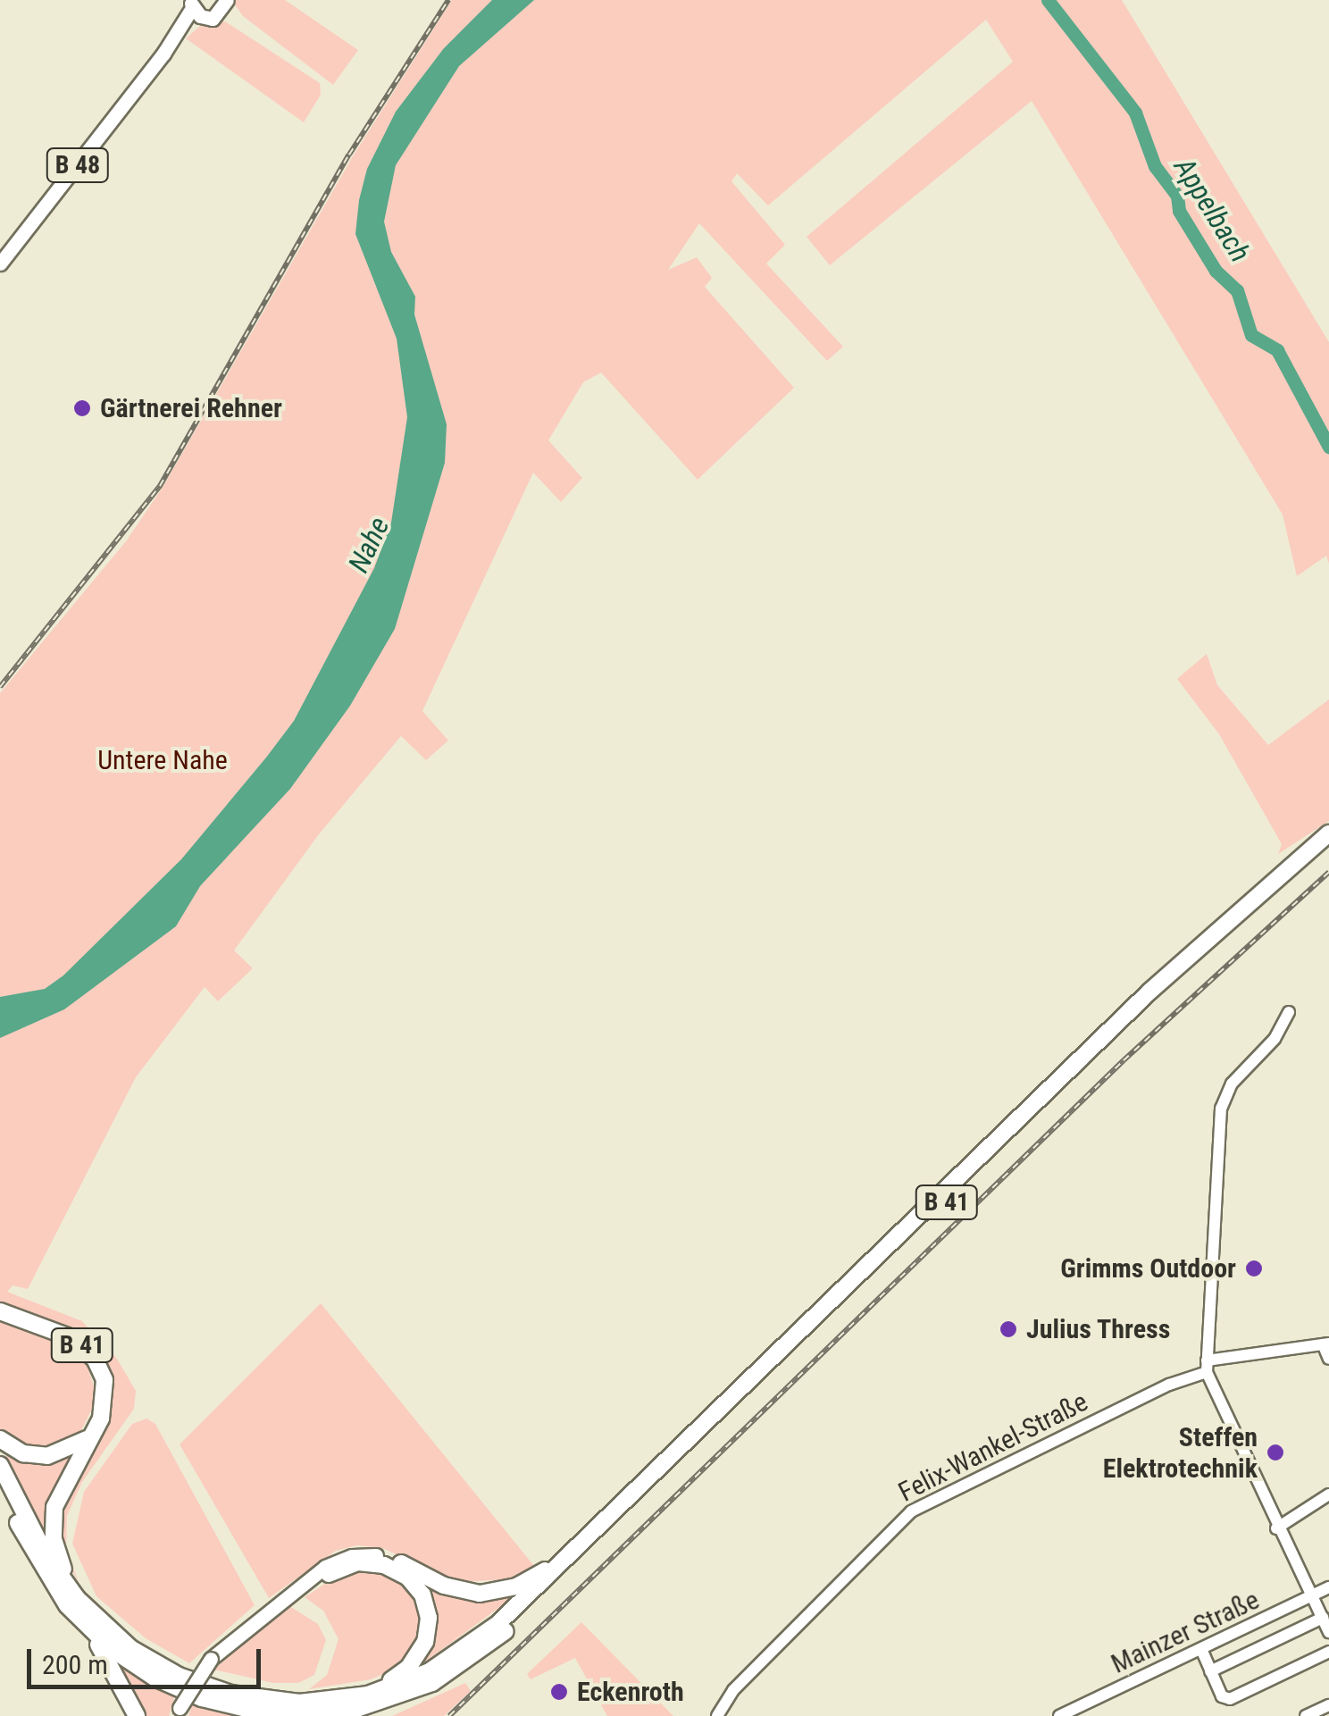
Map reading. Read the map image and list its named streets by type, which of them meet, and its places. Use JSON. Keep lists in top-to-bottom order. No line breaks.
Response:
{"streets":{"highway":["B 41"],"main road":["B 48"],"street":["Felix-Wankel-Straße","Mainzer Straße"]},"water":["Appelbach","Nahe"],"parks":["Untere Nahe"],"places":["Gärtnerei Rehner","Grimms Outdoor","Julius Thress","Steffen Elektrotechnik","Eckenroth"],"scale_bar":"200 m"}
